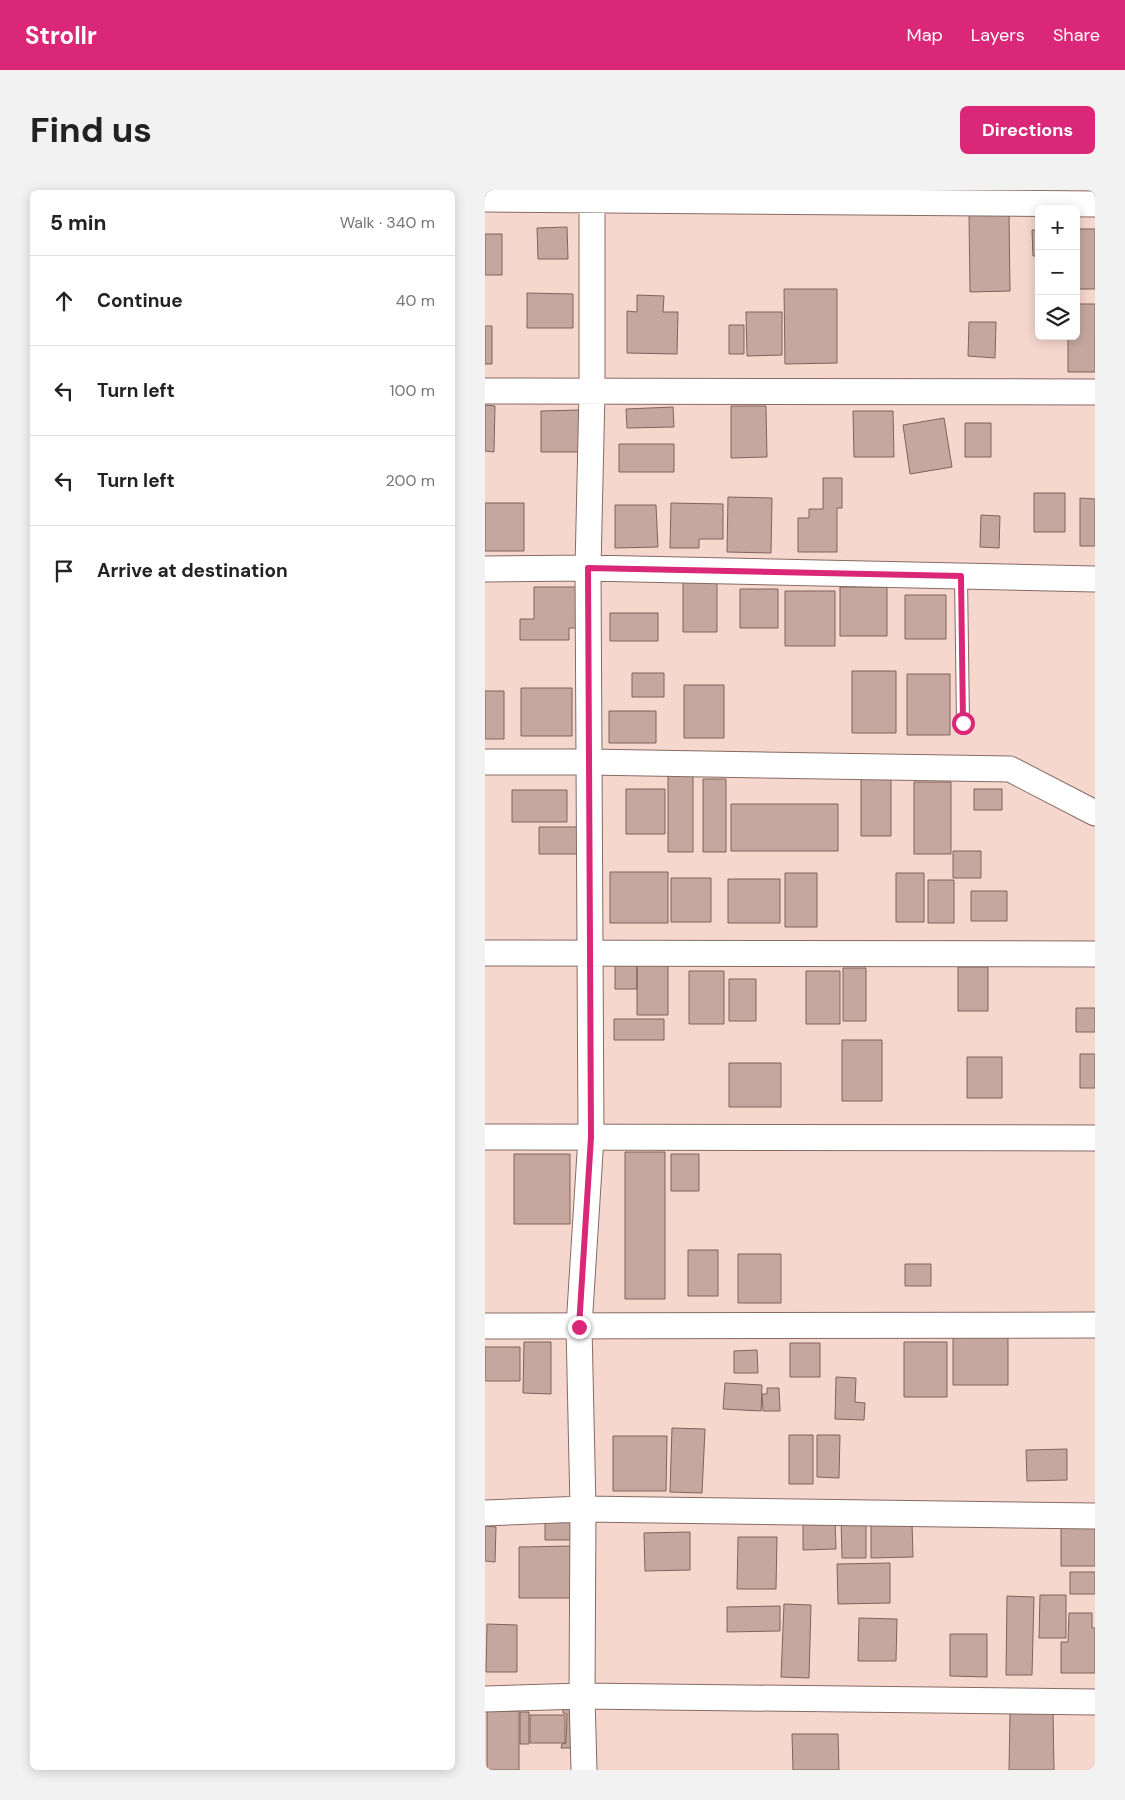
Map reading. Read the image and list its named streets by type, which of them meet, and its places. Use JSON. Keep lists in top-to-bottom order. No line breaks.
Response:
{"page":{"header":"Strollr","nav":["Map","Layers","Share"],"buttons":"Directions","title":"Find us","heading":["5 min","Walk · 340 m"],"map_buttons":["+","−"],"list":[["Continue","40 m"],["Turn left","100 m"],["Turn left","200 m"],"Arrive at destination"]}}
